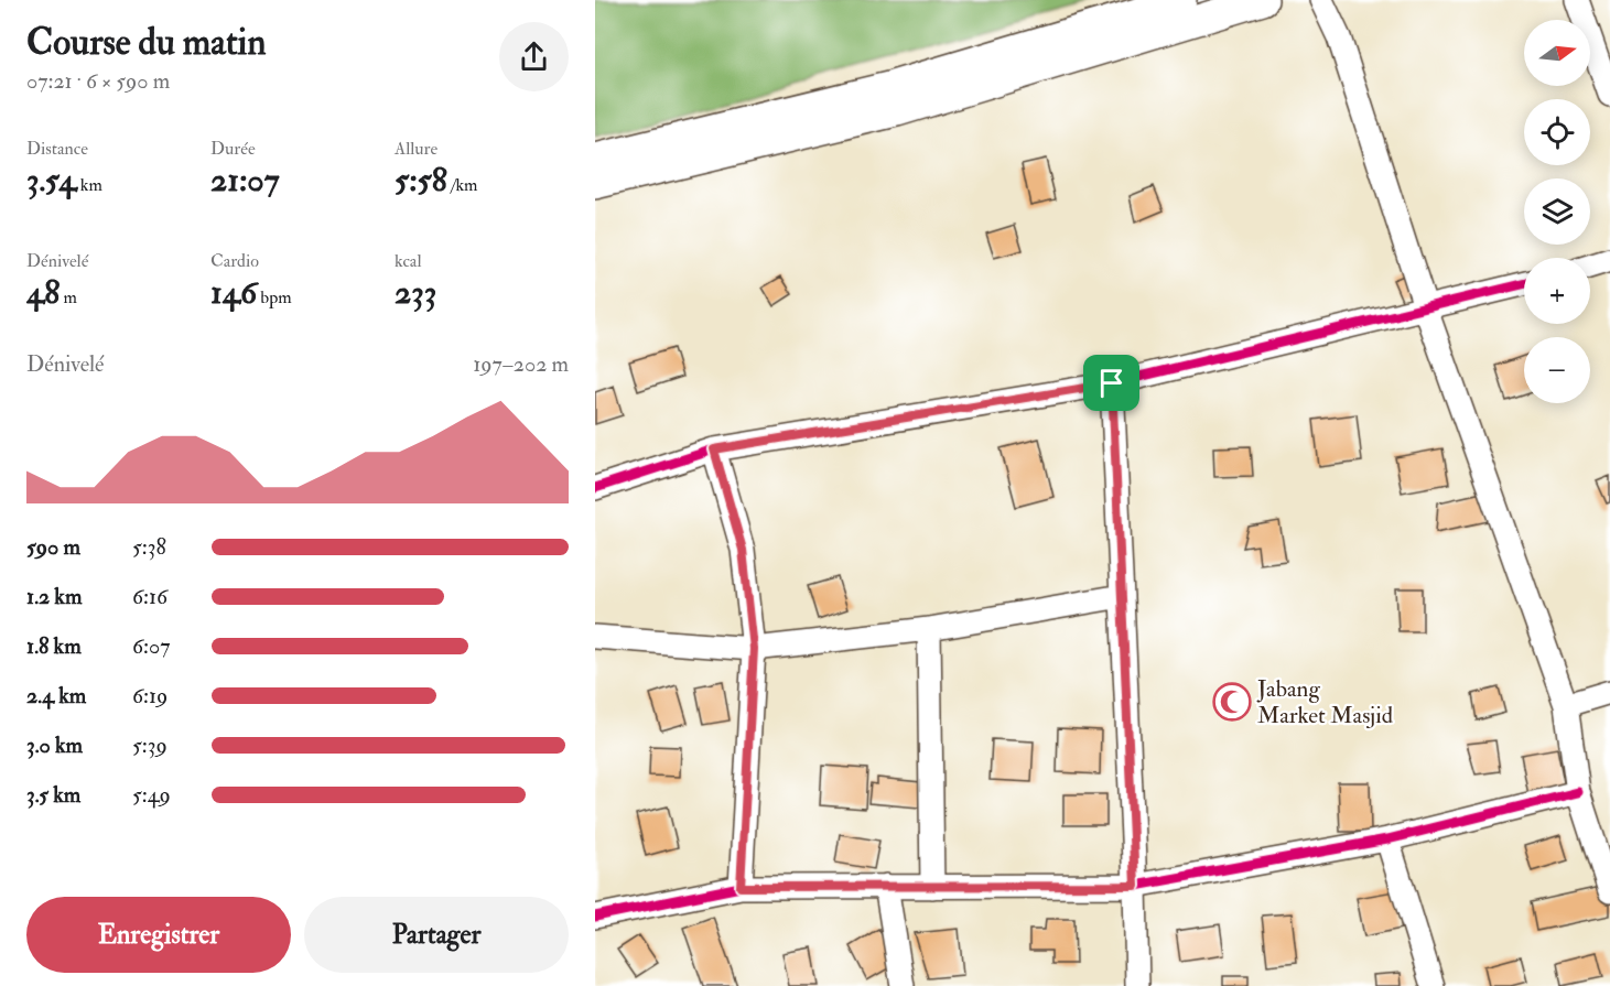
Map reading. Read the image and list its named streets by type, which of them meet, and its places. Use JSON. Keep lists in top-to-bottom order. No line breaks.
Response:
{"places":{"mosque":["Jabang Market Masjid"]},"north":"right","page":{"heading":["Course du matin","07:21 · 6 × 590 m"],"map_buttons":["+","−"],"stats":[["Distance","3.54 km"],["Durée","21:07"],["Allure","5:58 /km"],["Dénivelé","48 m"],["Cardio","146 bpm"],["kcal","233"]],"chart":["Dénivelé","197–202 m"],"list":[{"name":"590 m","note":"5:38"},{"name":"1.2 km","note":"6:16"},{"name":"1.8 km","note":"6:07"},{"name":"2.4 km","note":"6:19"},{"name":"3.0 km","note":"5:39"},{"name":"3.5 km","note":"5:49"}],"buttons":["Enregistrer","Partager"]}}
